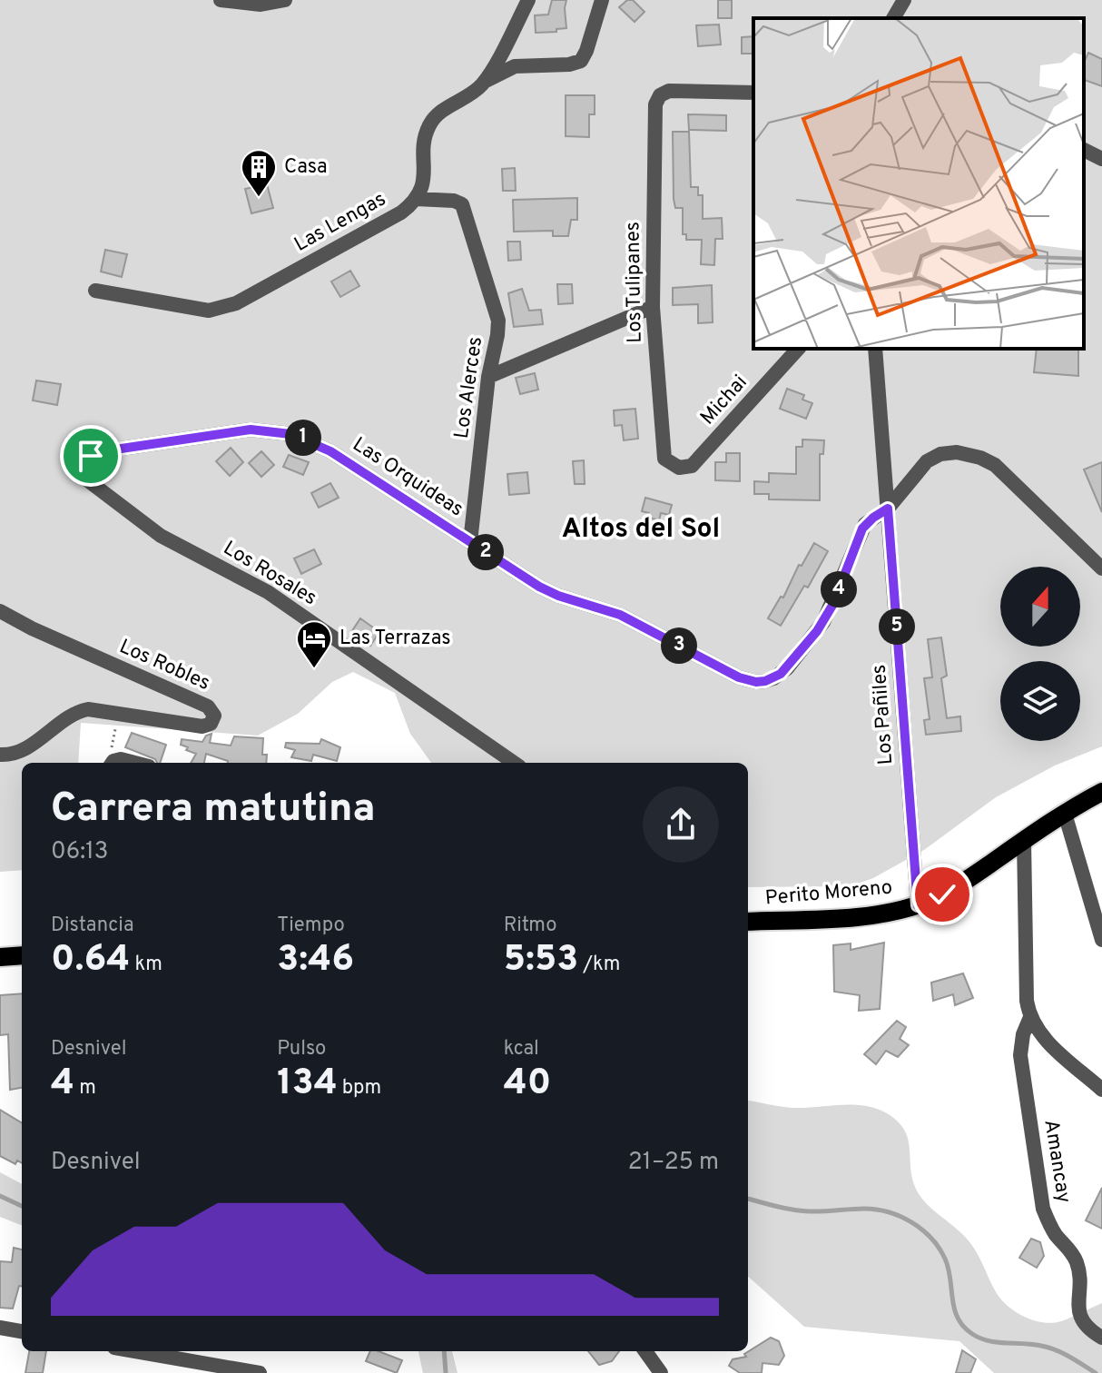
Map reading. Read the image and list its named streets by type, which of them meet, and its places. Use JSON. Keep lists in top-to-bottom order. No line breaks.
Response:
{"streets":{"main road":["Perito Moreno"],"street":["Las Lengas","Los Tulipanes","Los Alerces","Michai","Las Orquideas","Los Rosales","Los Robles","Los Pañiles","Amancay"]},"crossings":[["Las Lengas","Los Alerces"],["Los Tulipanes","Michai"],["Los Alerces","Las Orquideas"],["Las Orquideas","Los Rosales"],["Las Orquideas","Los Pañiles"],["Los Pañiles","Perito Moreno"]],"districts":["Altos del Sol"],"places":{"building":["Casa"],"hotel":["Las Terrazas"]},"north":"top","page":{"pins":["1","2","4","5","3"],"heading":["Carrera matutina","06:13"],"stats":[["Distancia","0.64 km"],["Tiempo","3:46"],["Ritmo","5:53 /km"],["Desnivel","4 m"],["Pulso","134 bpm"],["kcal","40"]],"chart":["Desnivel","21–25 m"]}}
